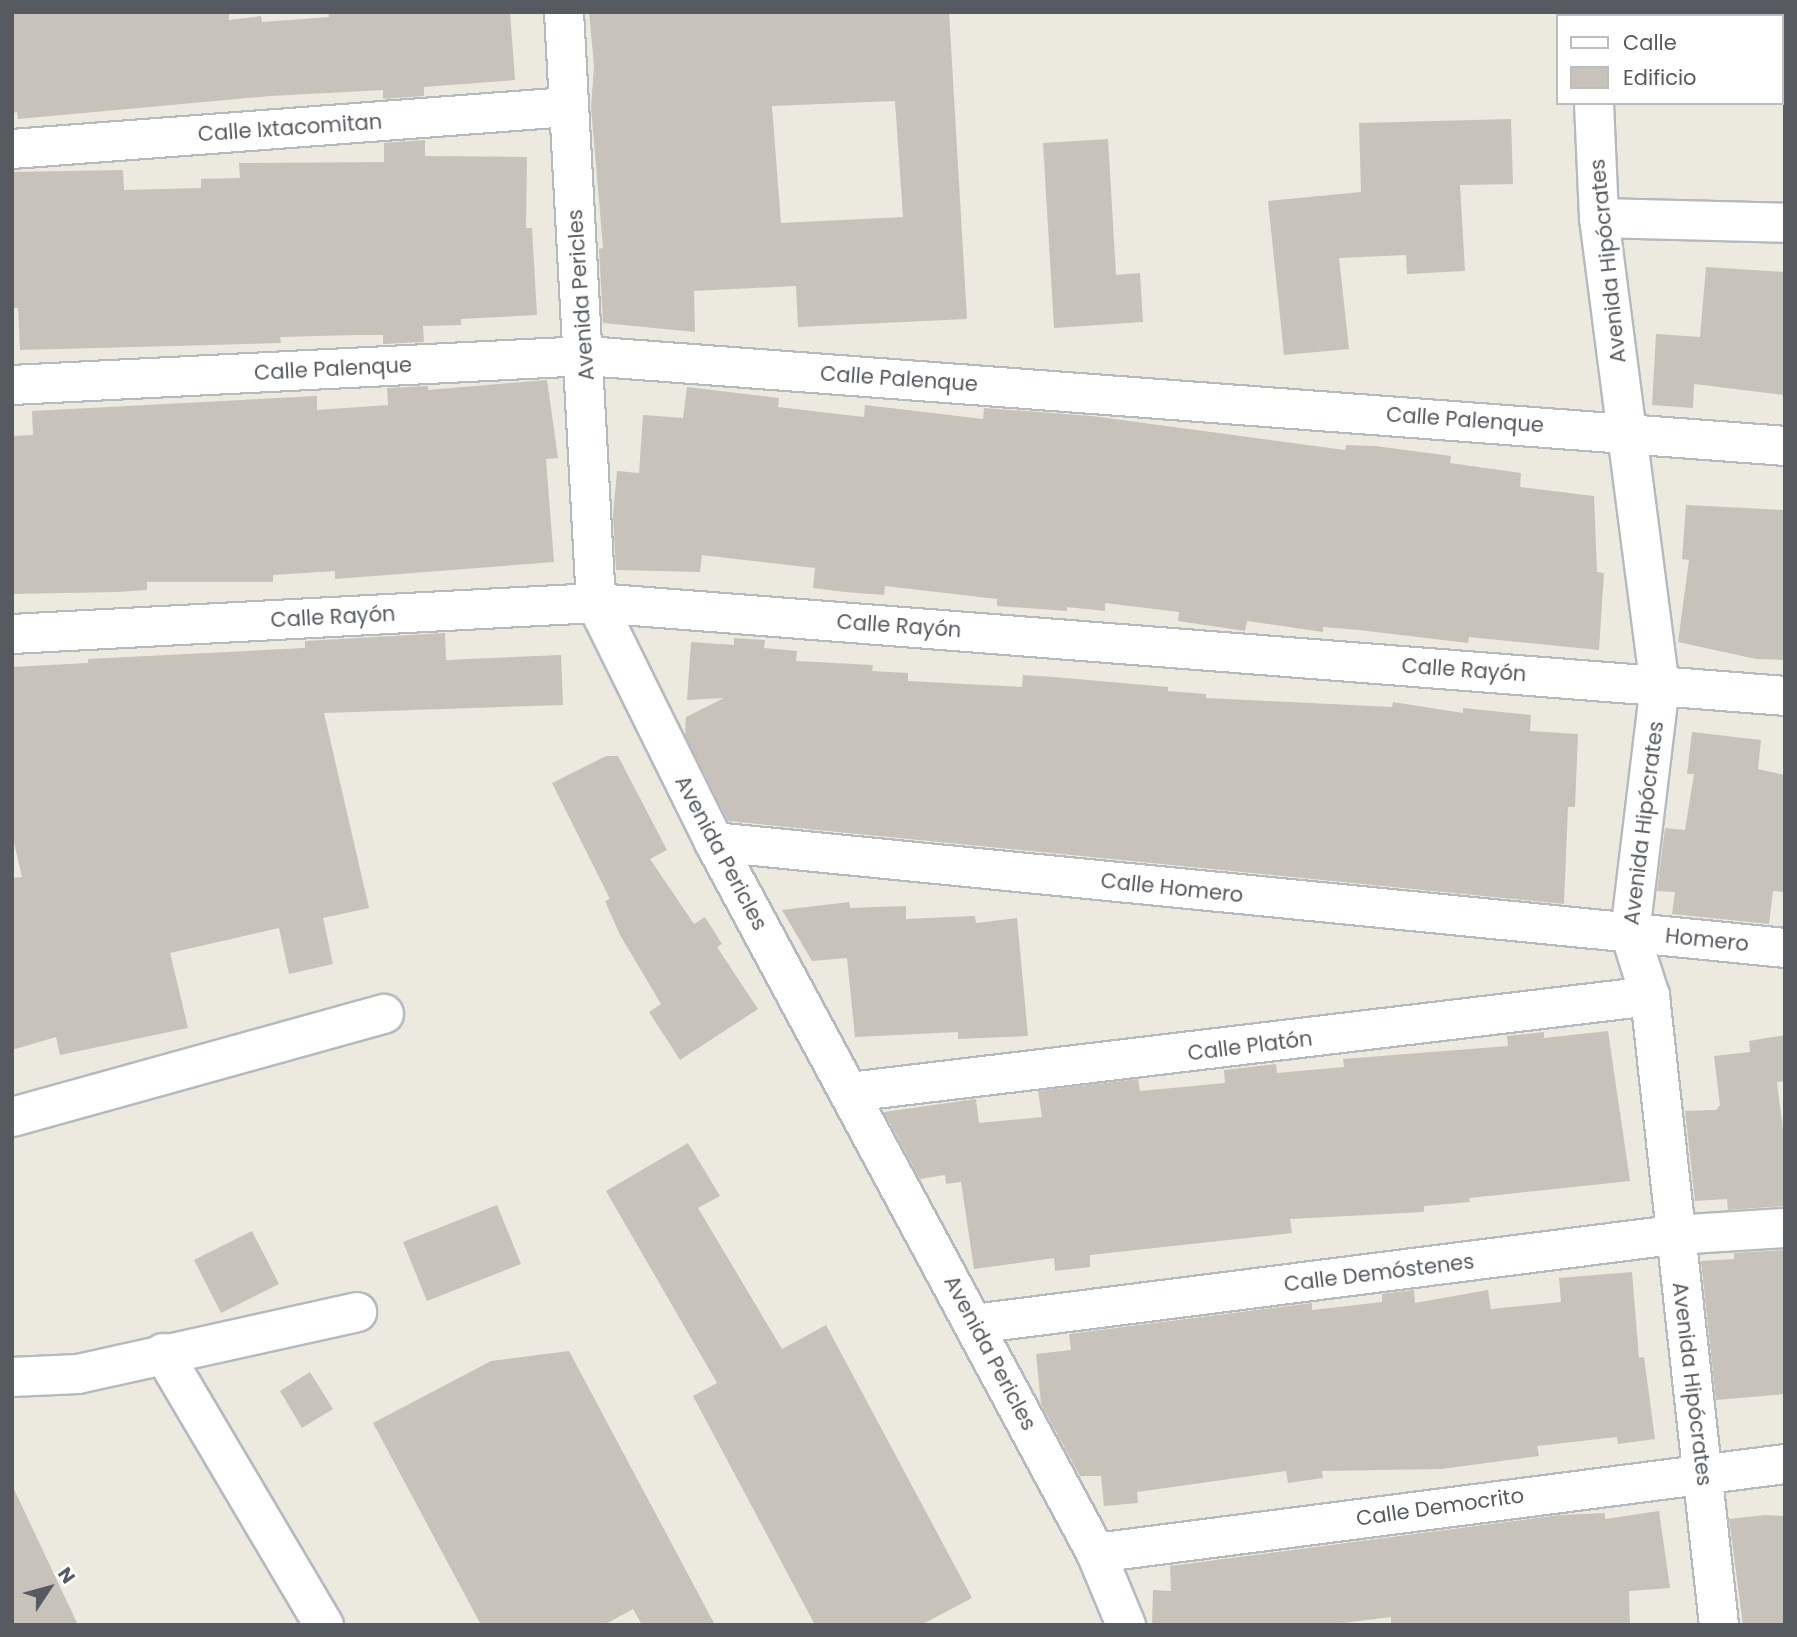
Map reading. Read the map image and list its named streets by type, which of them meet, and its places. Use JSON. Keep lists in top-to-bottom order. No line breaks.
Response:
{"streets":{"street":["Calle Ixtacomitan","Avenida Hipócrates","Avenida Pericles","Calle Palenque","Calle Rayón","Calle Homero","Homero","Calle Platón","Calle Demóstenes","Calle Democrito"]},"crossings":[["Calle Ixtacomitan","Avenida Pericles"],["Avenida Hipócrates","Calle Palenque"],["Avenida Hipócrates","Calle Rayón"],["Avenida Hipócrates","Calle Homero"],["Avenida Hipócrates","Homero"],["Avenida Hipócrates","Calle Platón"],["Avenida Hipócrates","Calle Demóstenes"],["Avenida Hipócrates","Calle Democrito"],["Avenida Pericles","Calle Palenque"],["Avenida Pericles","Calle Rayón"],["Avenida Pericles","Calle Homero"],["Avenida Pericles","Calle Platón"],["Avenida Pericles","Calle Demóstenes"],["Avenida Pericles","Calle Democrito"],["Calle Homero","Homero"]],"legend":["Calle","Edificio"],"north":"top right"}
